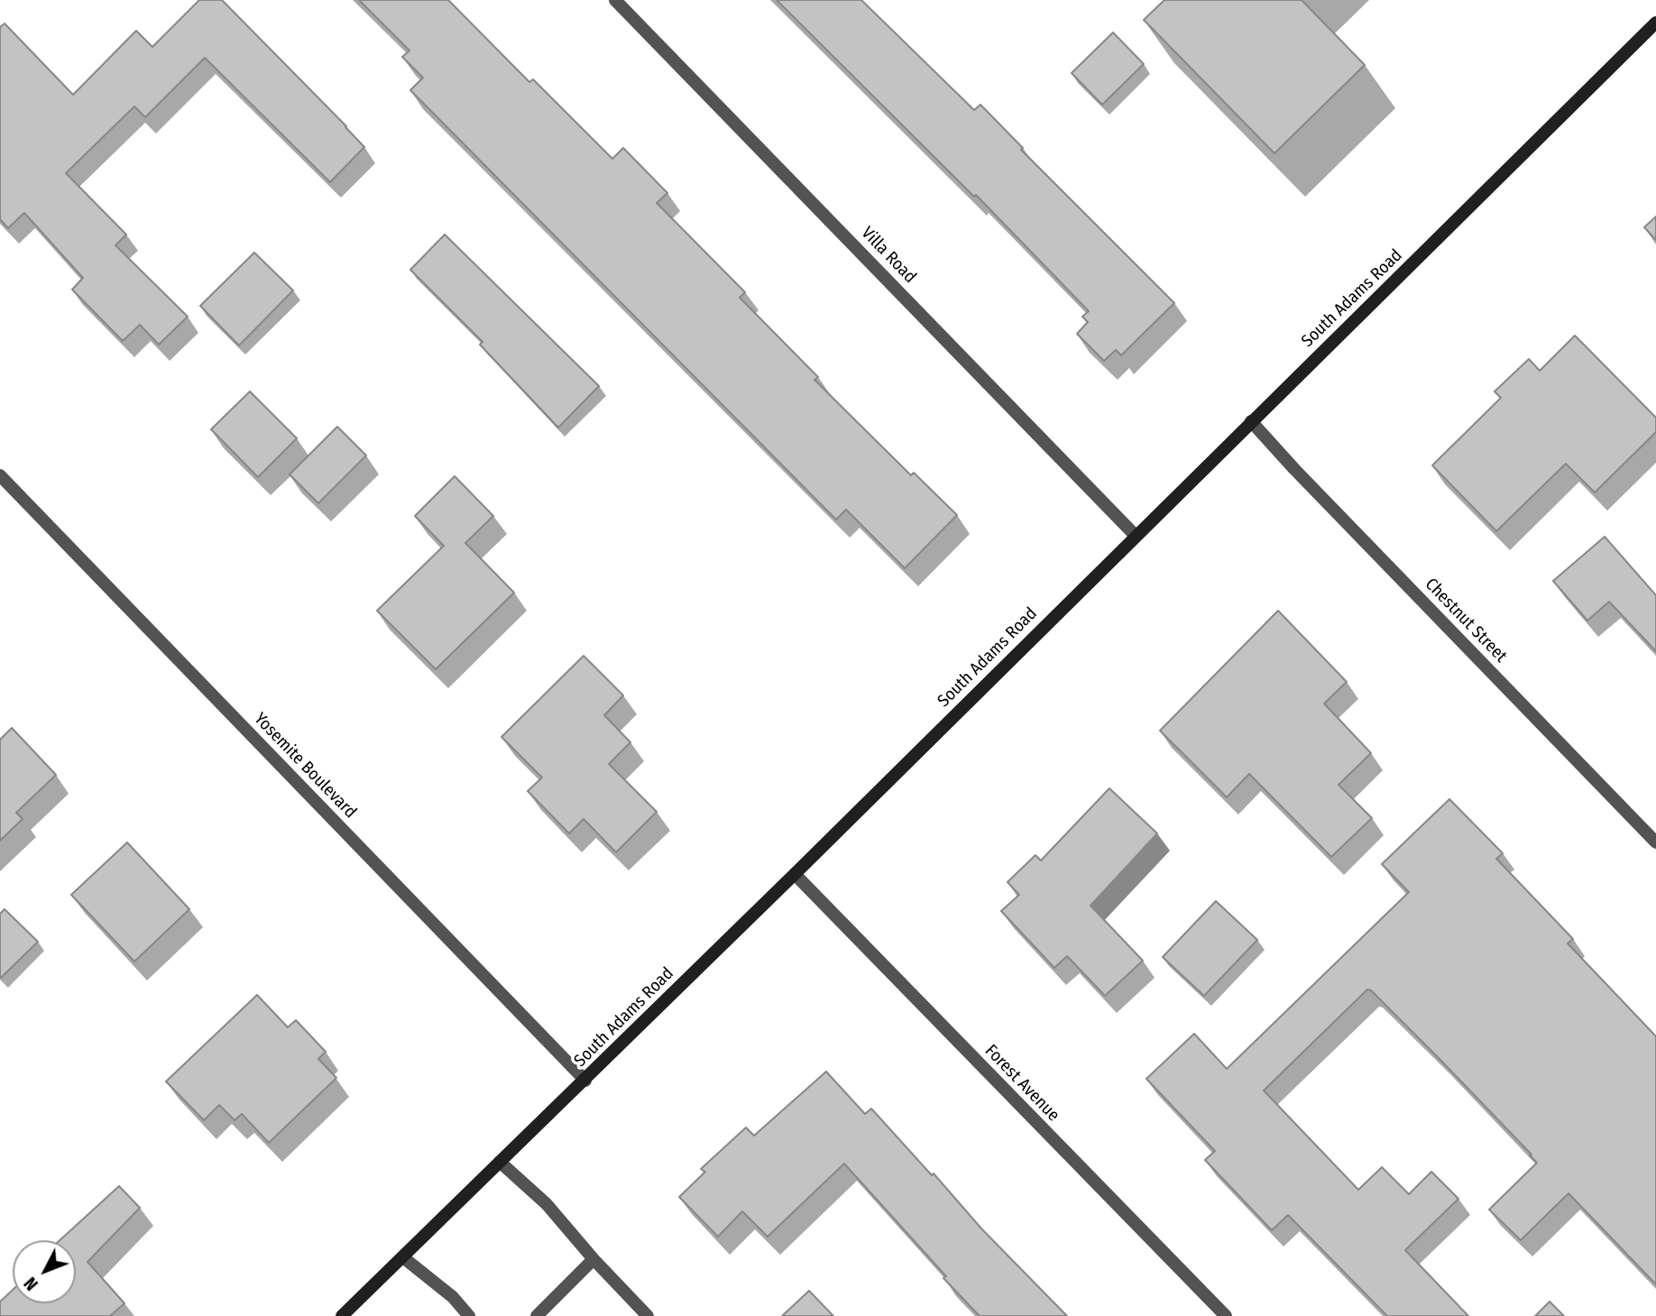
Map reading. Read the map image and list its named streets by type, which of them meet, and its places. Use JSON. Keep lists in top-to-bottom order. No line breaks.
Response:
{"streets":{"street":["Villa Road","South Adams Road","Chestnut Street","Yosemite Boulevard","Forest Avenue"]},"crossings":[["Villa Road","South Adams Road"],["South Adams Road","Chestnut Street"],["South Adams Road","Yosemite Boulevard"],["South Adams Road","Forest Avenue"]],"north":"bottom left"}
